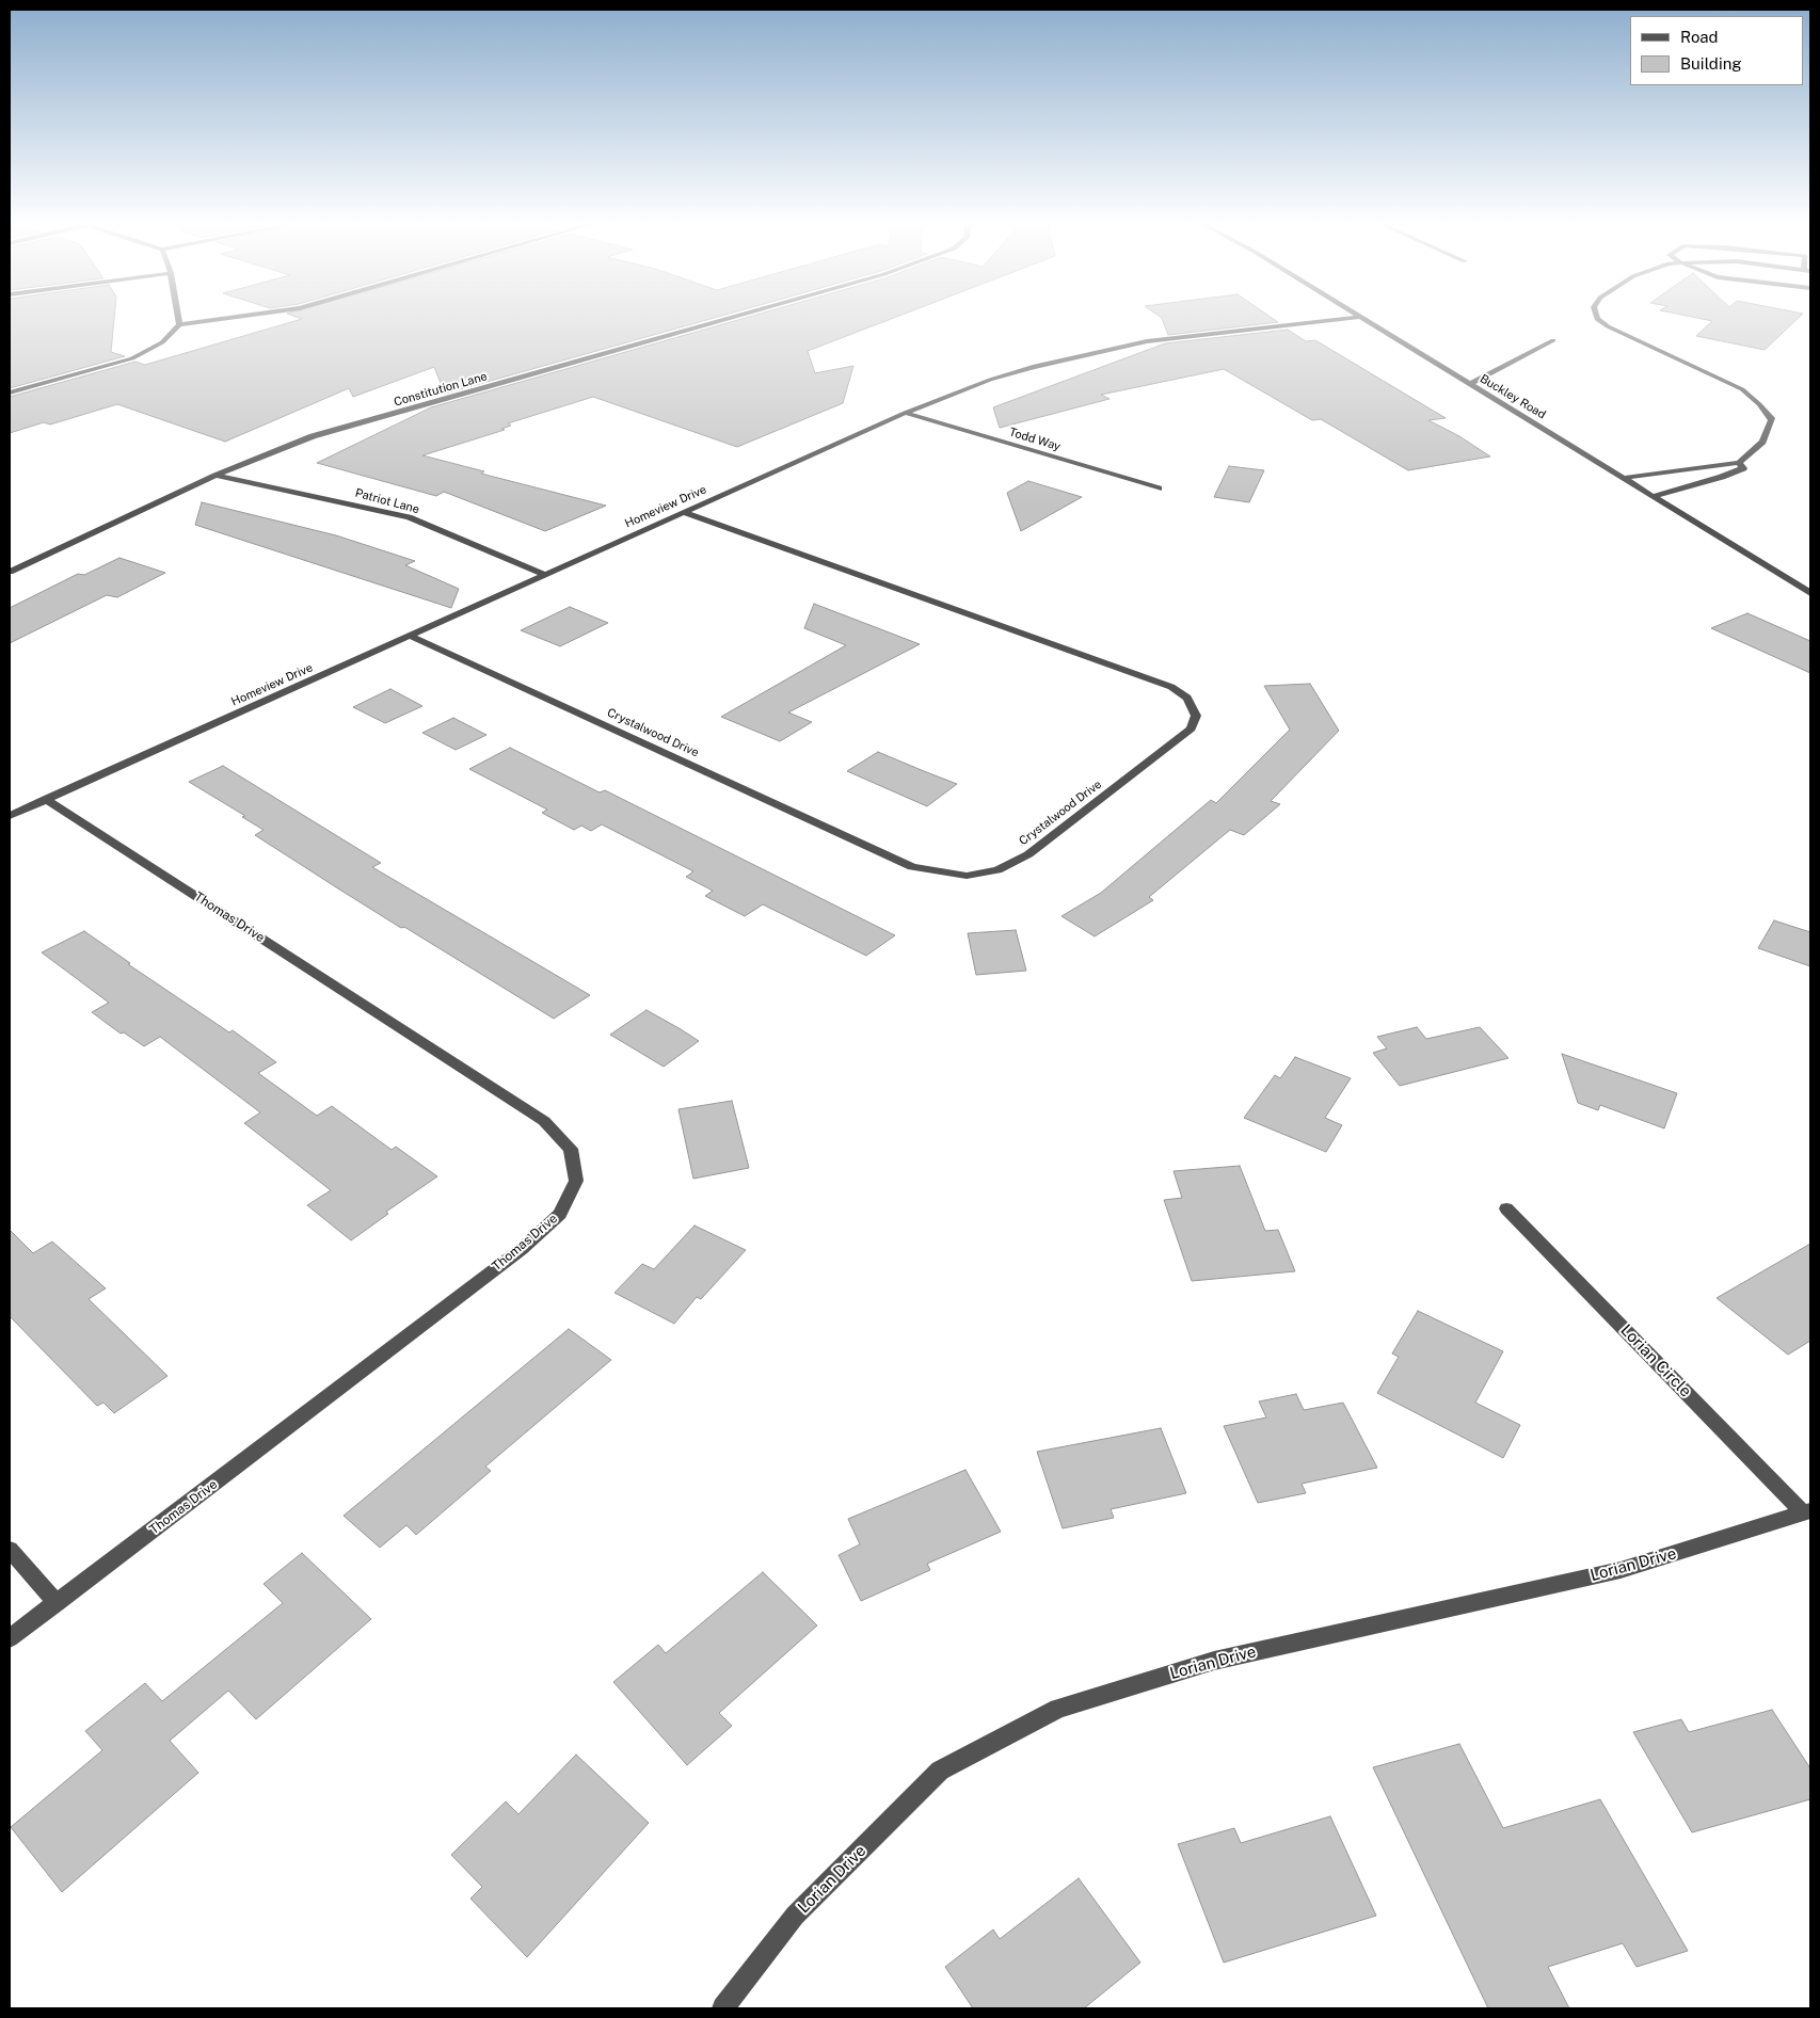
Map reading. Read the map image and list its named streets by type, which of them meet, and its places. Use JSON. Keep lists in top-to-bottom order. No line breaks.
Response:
{"streets":{"street":["Constitution Lane","Buckley Road","Todd Way","Patriot Lane","Homeview Drive","Crystalwood Drive","Thomas Drive","Lorian Circle","Lorian Drive"]},"crossings":[["Constitution Lane","Patriot Lane"],["Todd Way","Homeview Drive"],["Patriot Lane","Homeview Drive"],["Homeview Drive","Crystalwood Drive"],["Homeview Drive","Thomas Drive"],["Lorian Circle","Lorian Drive"]],"legend":["Road","Building"]}
